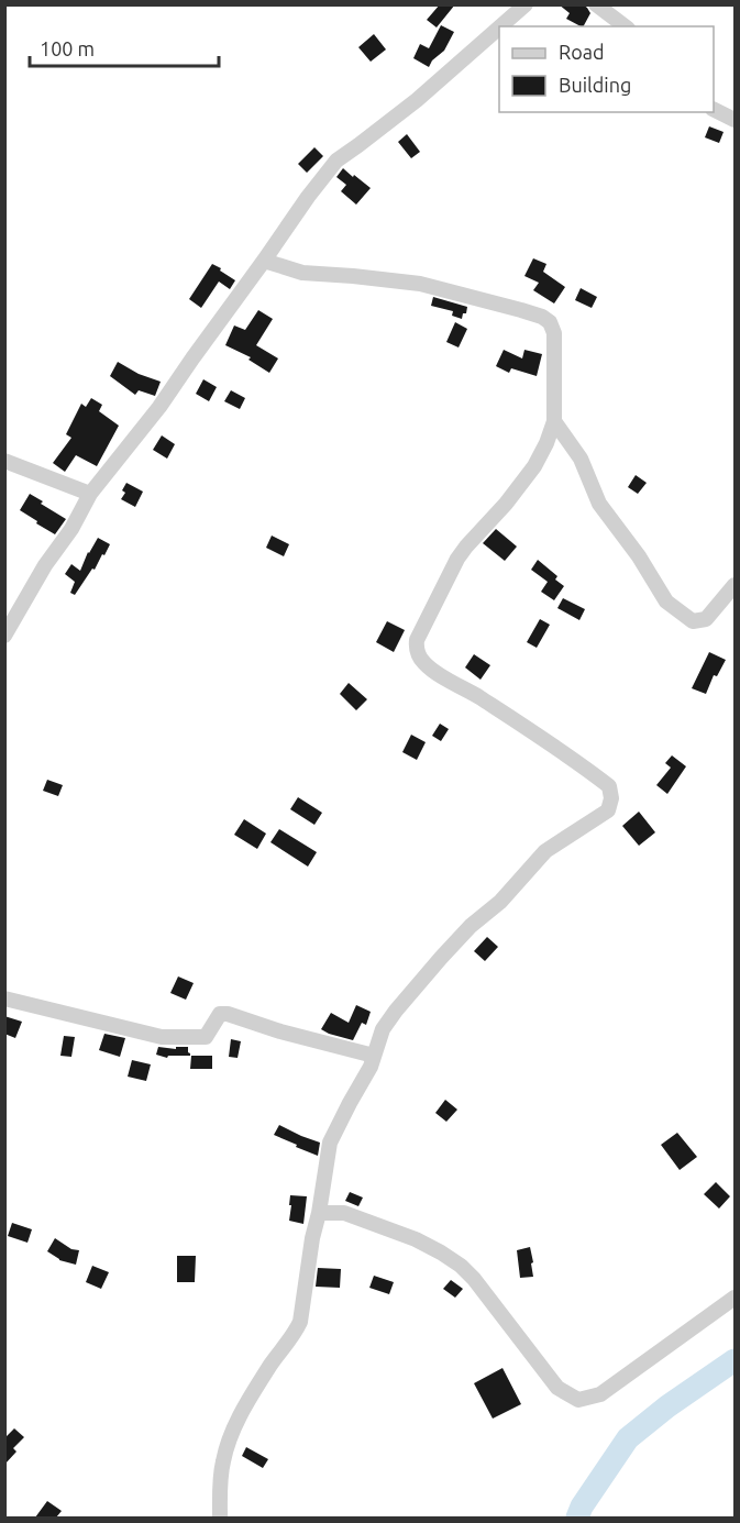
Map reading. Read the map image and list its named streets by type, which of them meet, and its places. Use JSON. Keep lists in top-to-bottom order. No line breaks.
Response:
{"legend":["Road","Building"],"scale_bar":"100 m"}
